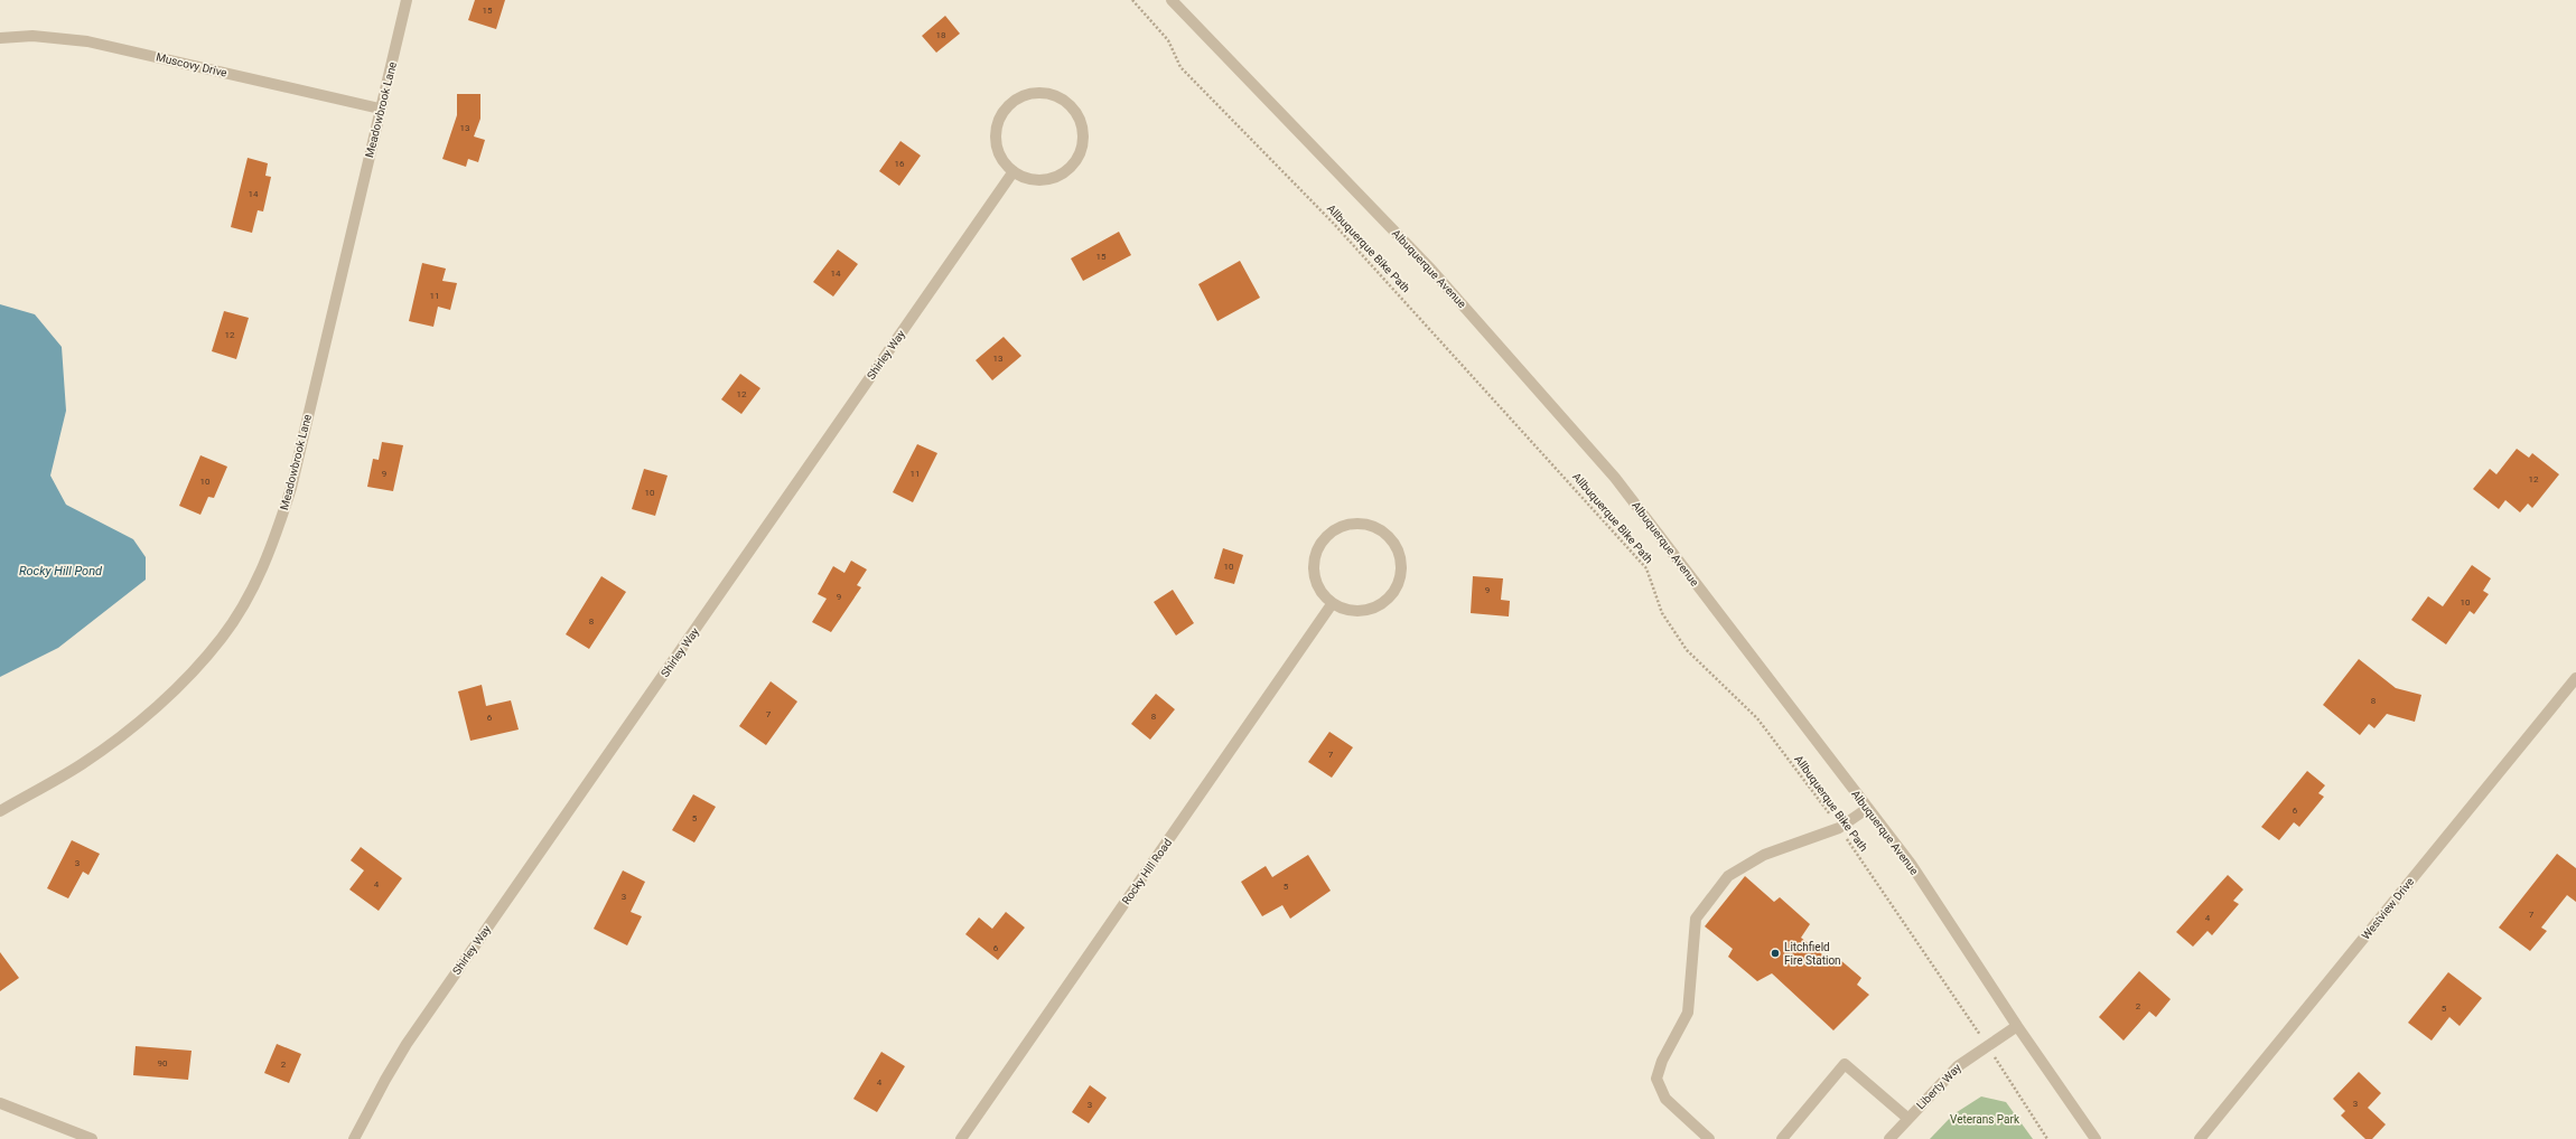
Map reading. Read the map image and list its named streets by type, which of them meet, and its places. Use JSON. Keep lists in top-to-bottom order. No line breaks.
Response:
{"streets":{"street":["Muscovy Drive","Meadowbrook Lane","Albuquerque Avenue","Shirley Way","Rocky Hill Road","Westview Drive","Liberty Way"],"path":["Allbuquerque Bike Path"]},"crossings":[["Muscovy Drive","Meadowbrook Lane"],["Allbuquerque Bike Path","Liberty Way"],["Albuquerque Avenue","Liberty Way"]],"water":["Rocky Hill Pond"],"parks":["Veterans Park"],"places":["Litchfield Fire Station"],"house_numbers":["15","18","13","16","14","15","14","11","12","13","12","9","11","12","10","10","10","9","9","10","8","8","7","8","6","7","6","5","3","4","5","3","7","4","6","2","5","90","2","4","3","3"]}
